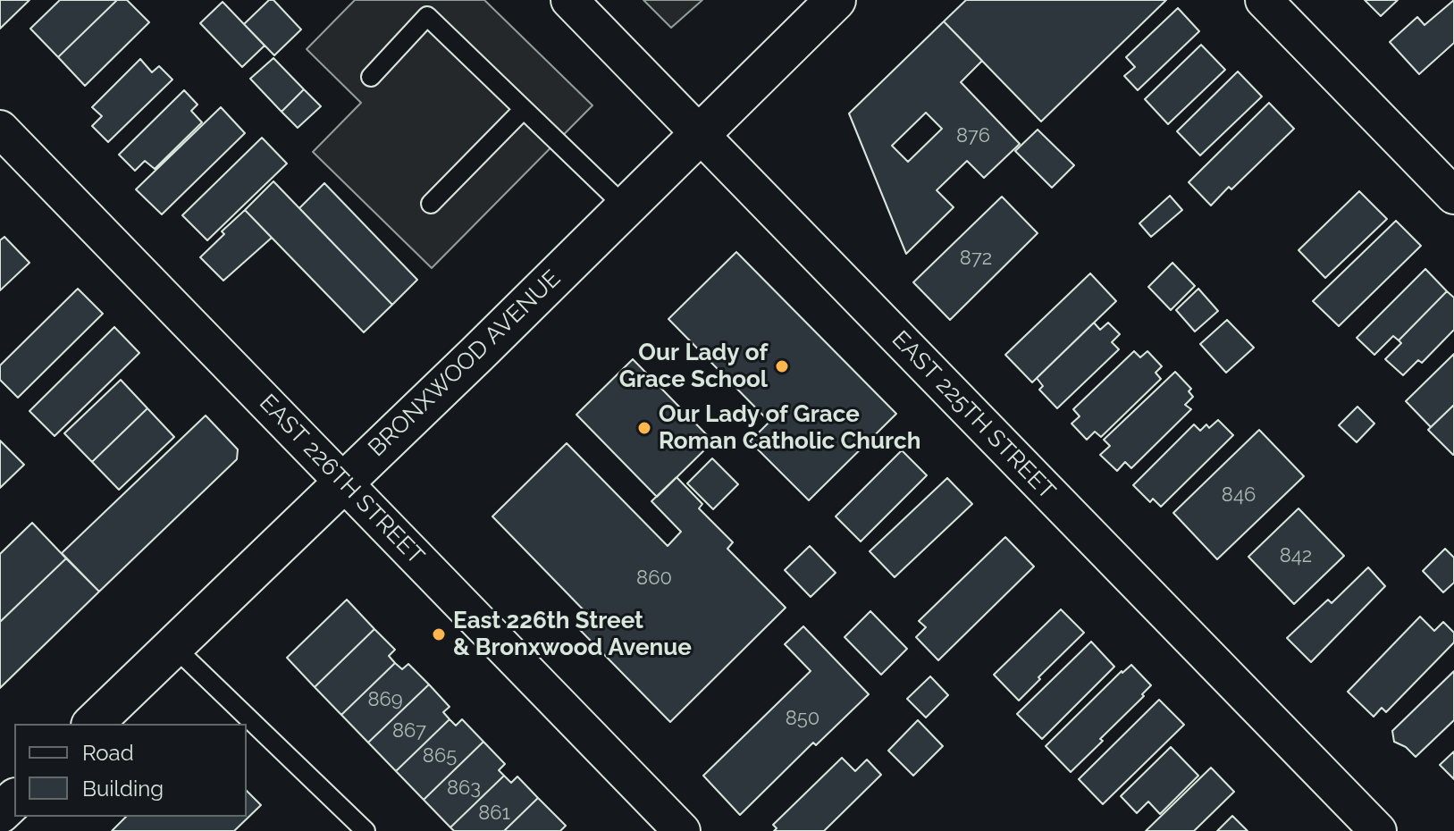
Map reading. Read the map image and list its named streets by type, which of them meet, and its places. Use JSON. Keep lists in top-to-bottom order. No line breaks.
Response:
{"streets":{"street":["BRONXWOOD AVENUE","EAST 225TH STREET","EAST 226TH STREET"]},"crossings":[["BRONXWOOD AVENUE","EAST 225TH STREET"],["BRONXWOOD AVENUE","EAST 226TH STREET"]],"places":["Our Lady of Grace School","Our Lady of Grace Roman Catholic Church","East 226th Street & Bronxwood Avenue"],"house_numbers":["876","872","846","842","860","869","850","867","865","863","861"],"legend":["Road","Building"]}
